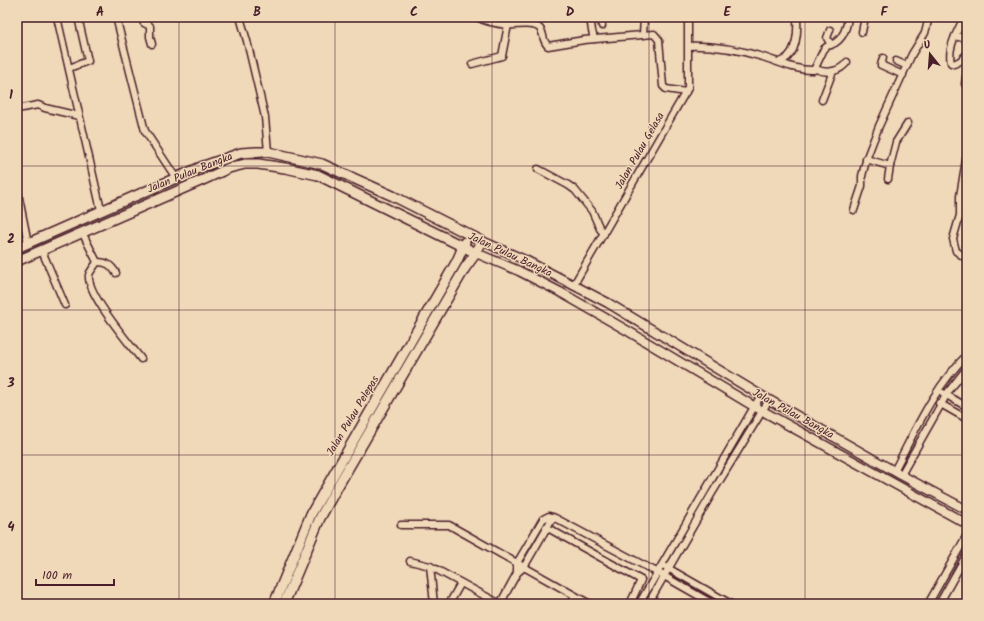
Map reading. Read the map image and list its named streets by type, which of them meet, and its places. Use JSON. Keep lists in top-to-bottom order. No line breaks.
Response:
{"streets":{"highway":["Jalan Pulau Bangka","Jalan Pulau Pelepas"],"street":["Jalan Pulau Gelasa"]},"crossings":[["Jalan Pulau Gelasa","Jalan Pulau Bangka"],["Jalan Pulau Bangka","Jalan Pulau Pelepas"]],"scale_bar":"100 m","north":"top","grid":{"columns":["A","B","C","D","E","F"],"rows":["1","2","3","4"]}}
